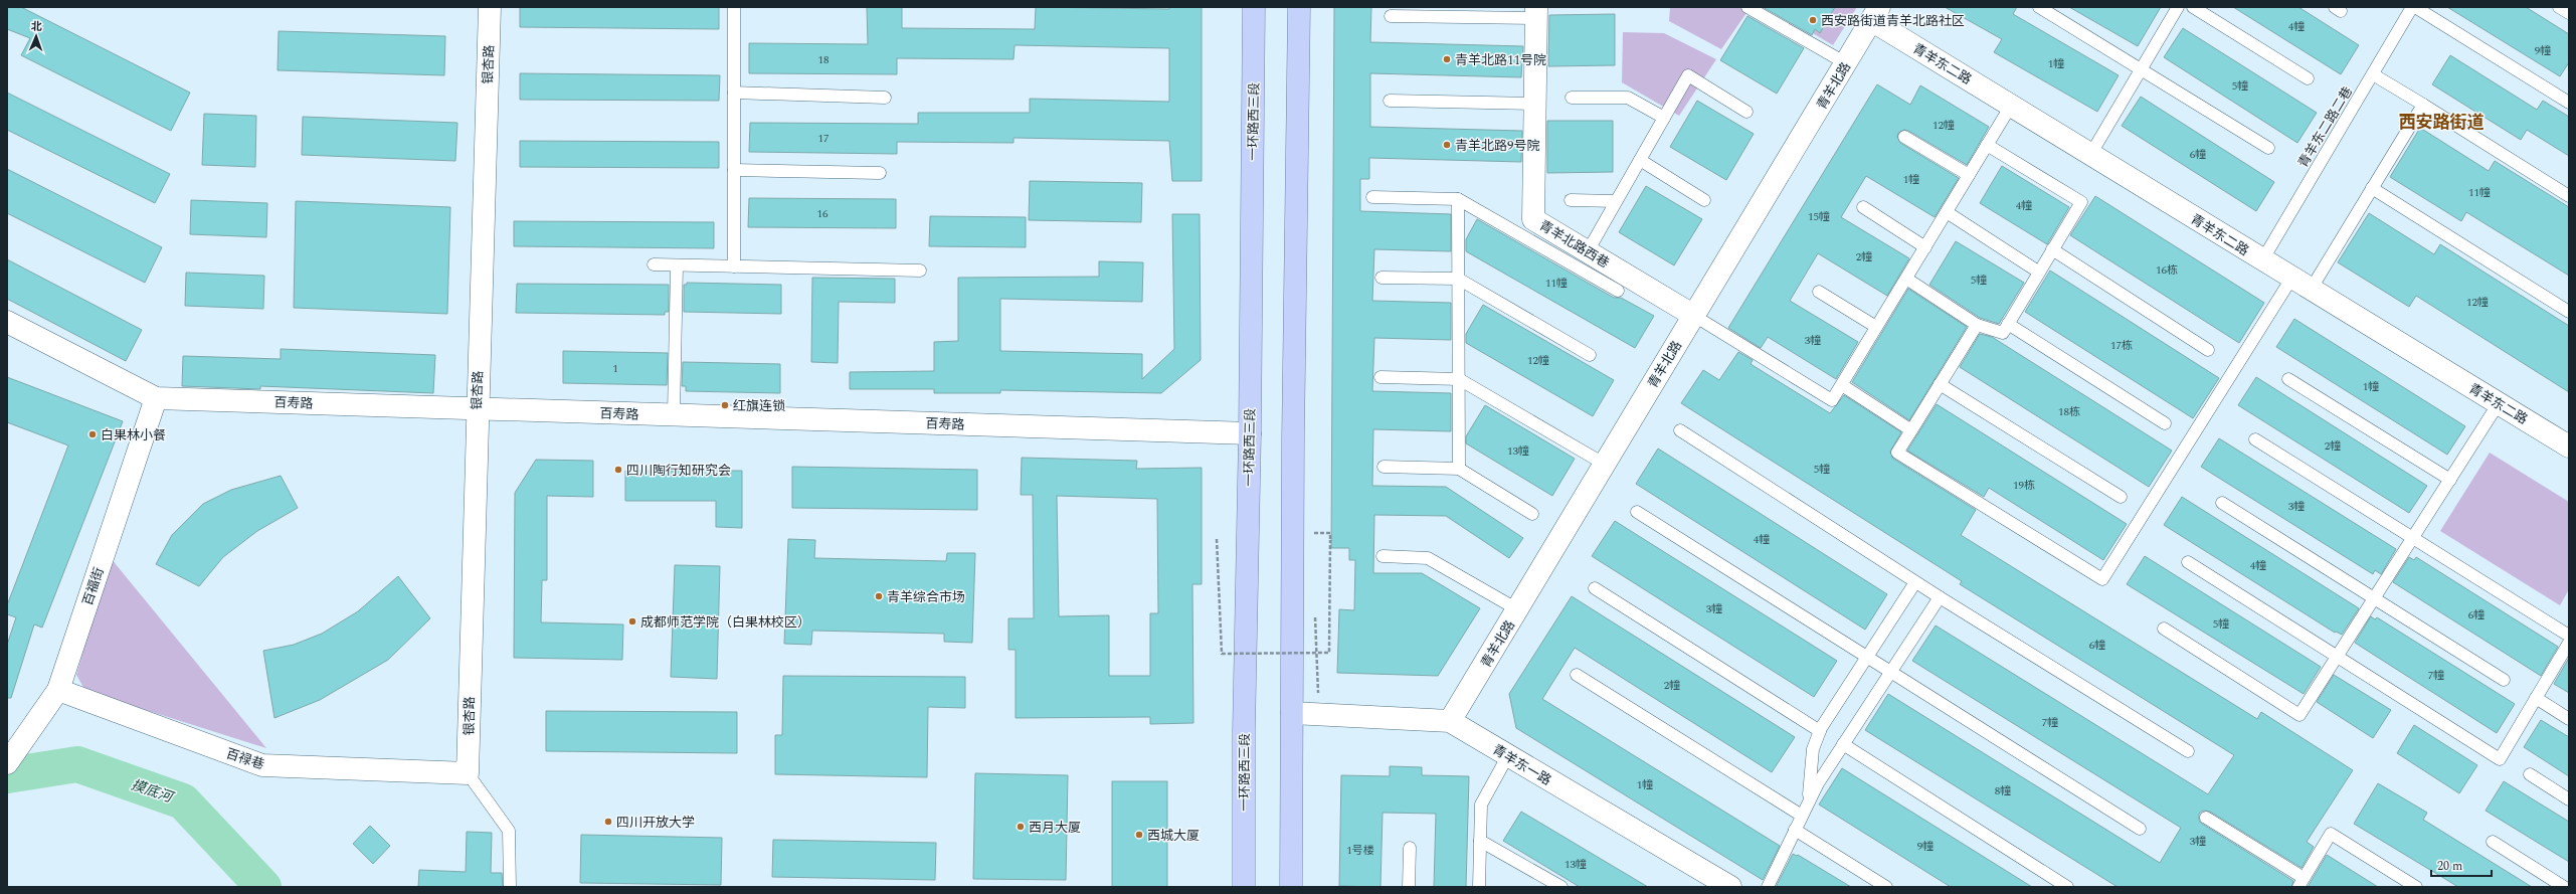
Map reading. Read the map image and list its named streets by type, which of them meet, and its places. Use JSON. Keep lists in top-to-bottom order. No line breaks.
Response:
{"streets":{"main road":["一环路西三段"],"street":["青羊东二路","银杏路","青羊北路","青羊北路西巷","百寿路","百福街","百禄巷","青羊东一路"],"lane":["青羊东二路二巷"]},"crossings":[["青羊东二路","青羊北路"],["青羊东二路","青羊东二路二巷"],["银杏路","百寿路"],["银杏路","百禄巷"],["青羊北路","青羊北路西巷"],["青羊北路","青羊东一路"],["一环路西三段","百寿路"],["百寿路","百福街"],["百福街","百禄巷"]],"districts":["西安路街道"],"water":["摸底河"],"places":["西安路街道青羊北路社区","青羊北路11号院","青羊北路9号院","红旗连锁","白果林小餐","四川陶行知研究会","青羊综合市场","成都师范学院（白果林校区）","四川开放大学","西月大厦","西城大厦"],"house_numbers":["4幢","9幢","18","1幢","5幢","12幢","17","6幢","1幢","11幢","4幢","16","15幢","2幢","16栋","5幢","11幢","12幢","3幢","17栋","12幢","1","1幢","18栋","2幢","13幢","5幢","19栋","3幢","4幢","4幢","3幢","6幢","5幢","6幢","7幢","2幢","7幢","1幢","8幢","3幢","9幢","1号楼","13幢"],"scale_bar":"20 m","north":"top"}
